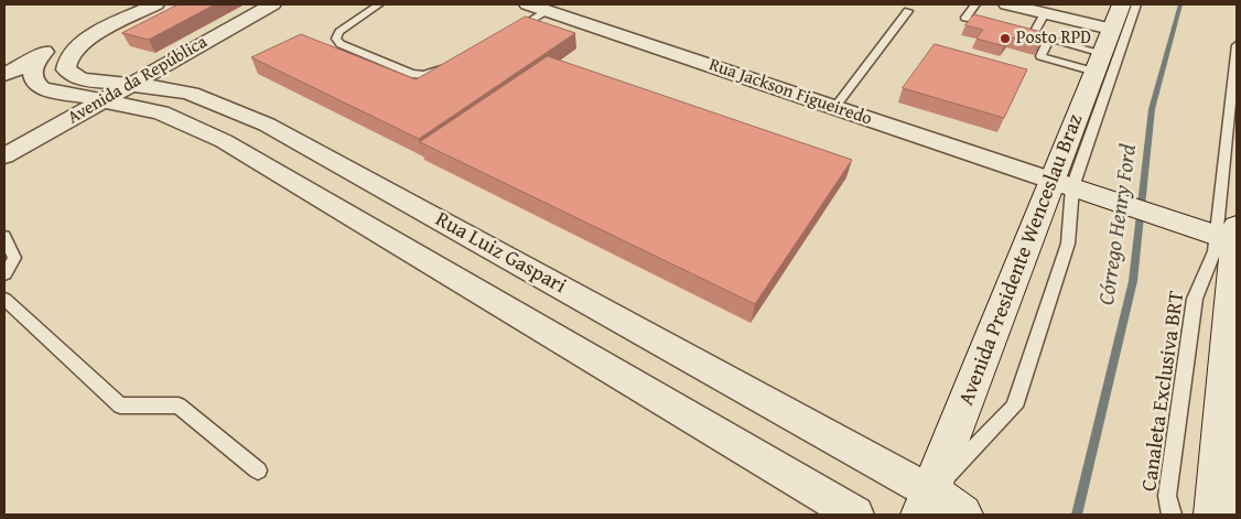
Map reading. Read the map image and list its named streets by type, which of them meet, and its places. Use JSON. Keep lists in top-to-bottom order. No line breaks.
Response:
{"streets":{"main road":["Avenida Presidente Wenceslau Braz"],"street":["Avenida da República","Rua Jackson Figueiredo","Rua Luiz Gaspari"],"lane":["Canaleta Exclusiva BRT"]},"crossings":[["Avenida da República","Rua Luiz Gaspari"],["Rua Jackson Figueiredo","Avenida Presidente Wenceslau Braz"],["Rua Luiz Gaspari","Avenida Presidente Wenceslau Braz"]],"water":["Córrego Henry Ford"],"places":["Posto RPD"]}
